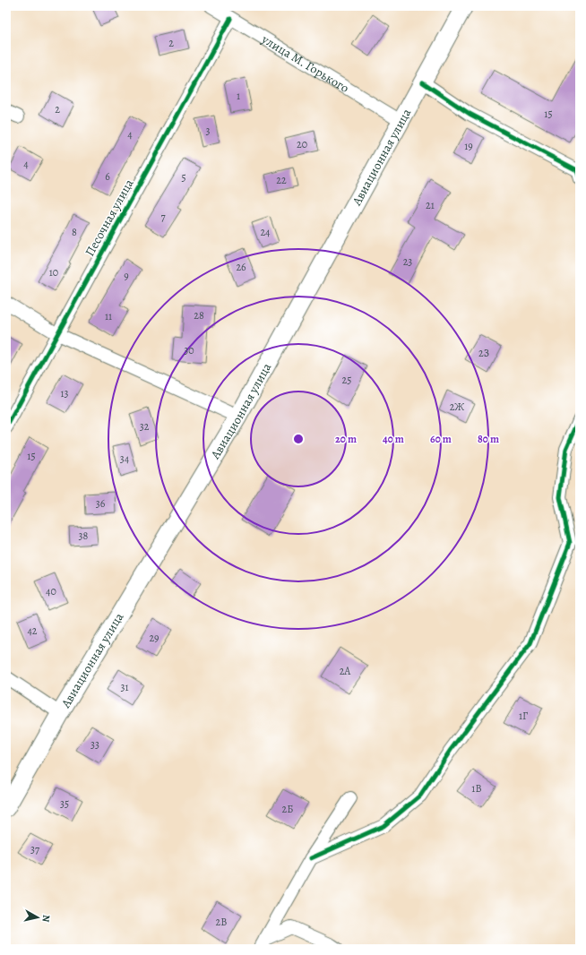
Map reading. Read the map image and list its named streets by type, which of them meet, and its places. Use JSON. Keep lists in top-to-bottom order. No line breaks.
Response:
{"streets":{"main road":["Авиационная улица"],"street":["улица М. Горького","Песочная улица"]},"crossings":[["улица М. Горького","Авиационная улица"],["улица М. Горького","Песочная улица"]],"house_numbers":["2","1","2","15","3","4","20","19","4","6","5","22","21","7","8","24","23","26","10","9","28","11","30","2З","25","13","2Ж","32","15","34","36","38","40","42","29","2А","31","1Г","33","1В","35","2Б","37","2В"],"north":"right","rings":["20 m","40 m","60 m","80 m"]}
